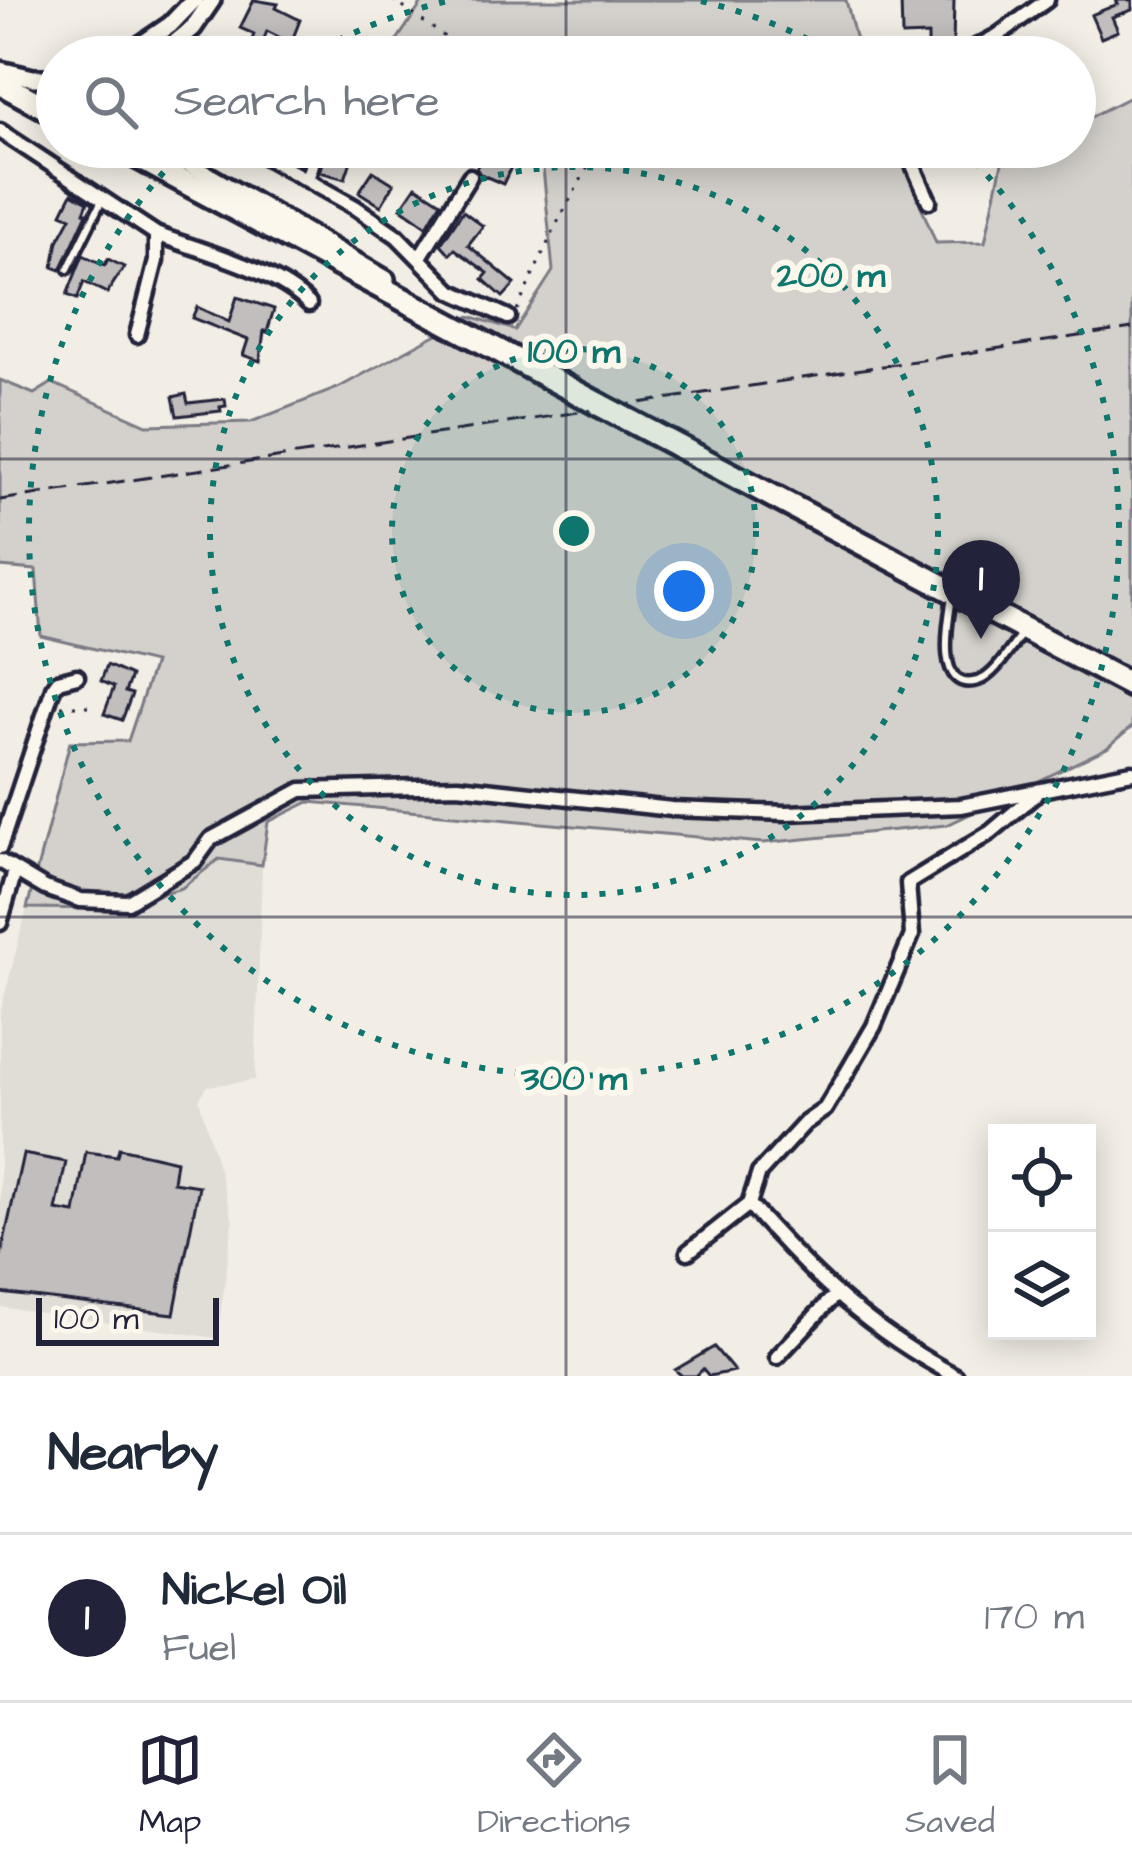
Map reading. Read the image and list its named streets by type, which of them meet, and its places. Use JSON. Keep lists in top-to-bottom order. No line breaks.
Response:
{"scale_bar":"100 m","page":{"search":"Search here","pins":"1","scale":"100 m","heading":"Nearby","list":[{"mark":"1","name":"Nickel Oil","note":"Fuel","value":"170 m"}],"nav":["Map","Directions","Saved"]},"rings":["200 m","100 m","300 m"]}
